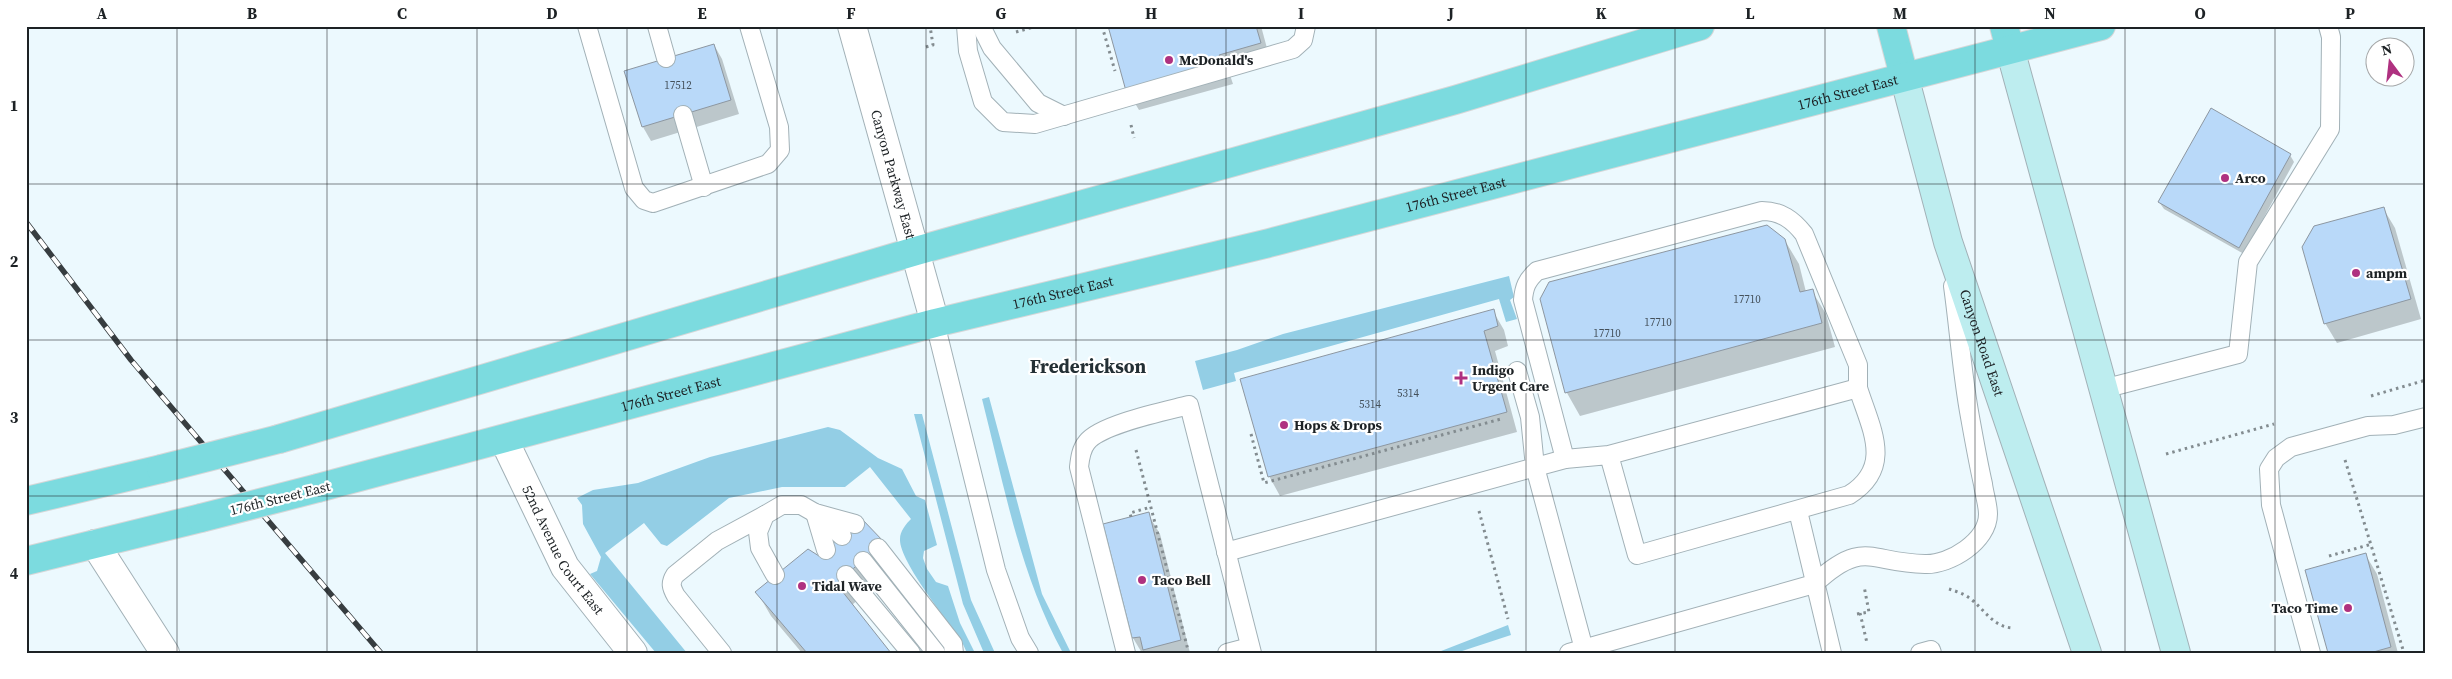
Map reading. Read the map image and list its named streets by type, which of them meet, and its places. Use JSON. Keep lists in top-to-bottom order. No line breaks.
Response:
{"streets":{"main road":["176th Street East","Canyon Road East"],"street":["Canyon Parkway East","52nd Avenue Court East"]},"crossings":[["176th Street East","Canyon Parkway East"],["176th Street East","Canyon Road East"],["176th Street East","52nd Avenue Court East"]],"districts":["Frederickson"],"places":{"other":["McDonald's","Arco","ampm","Hops & Drops","Taco Bell","Tidal Wave","Taco Time"],"health":["Indigo Urgent Care"]},"house_numbers":["17512","17710","17710","17710","5314","5314"],"north":"top","grid":{"columns":["A","B","C","D","E","F","G","H","I","J","K","L","M","N","O","P"],"rows":["1","2","3","4"]}}
